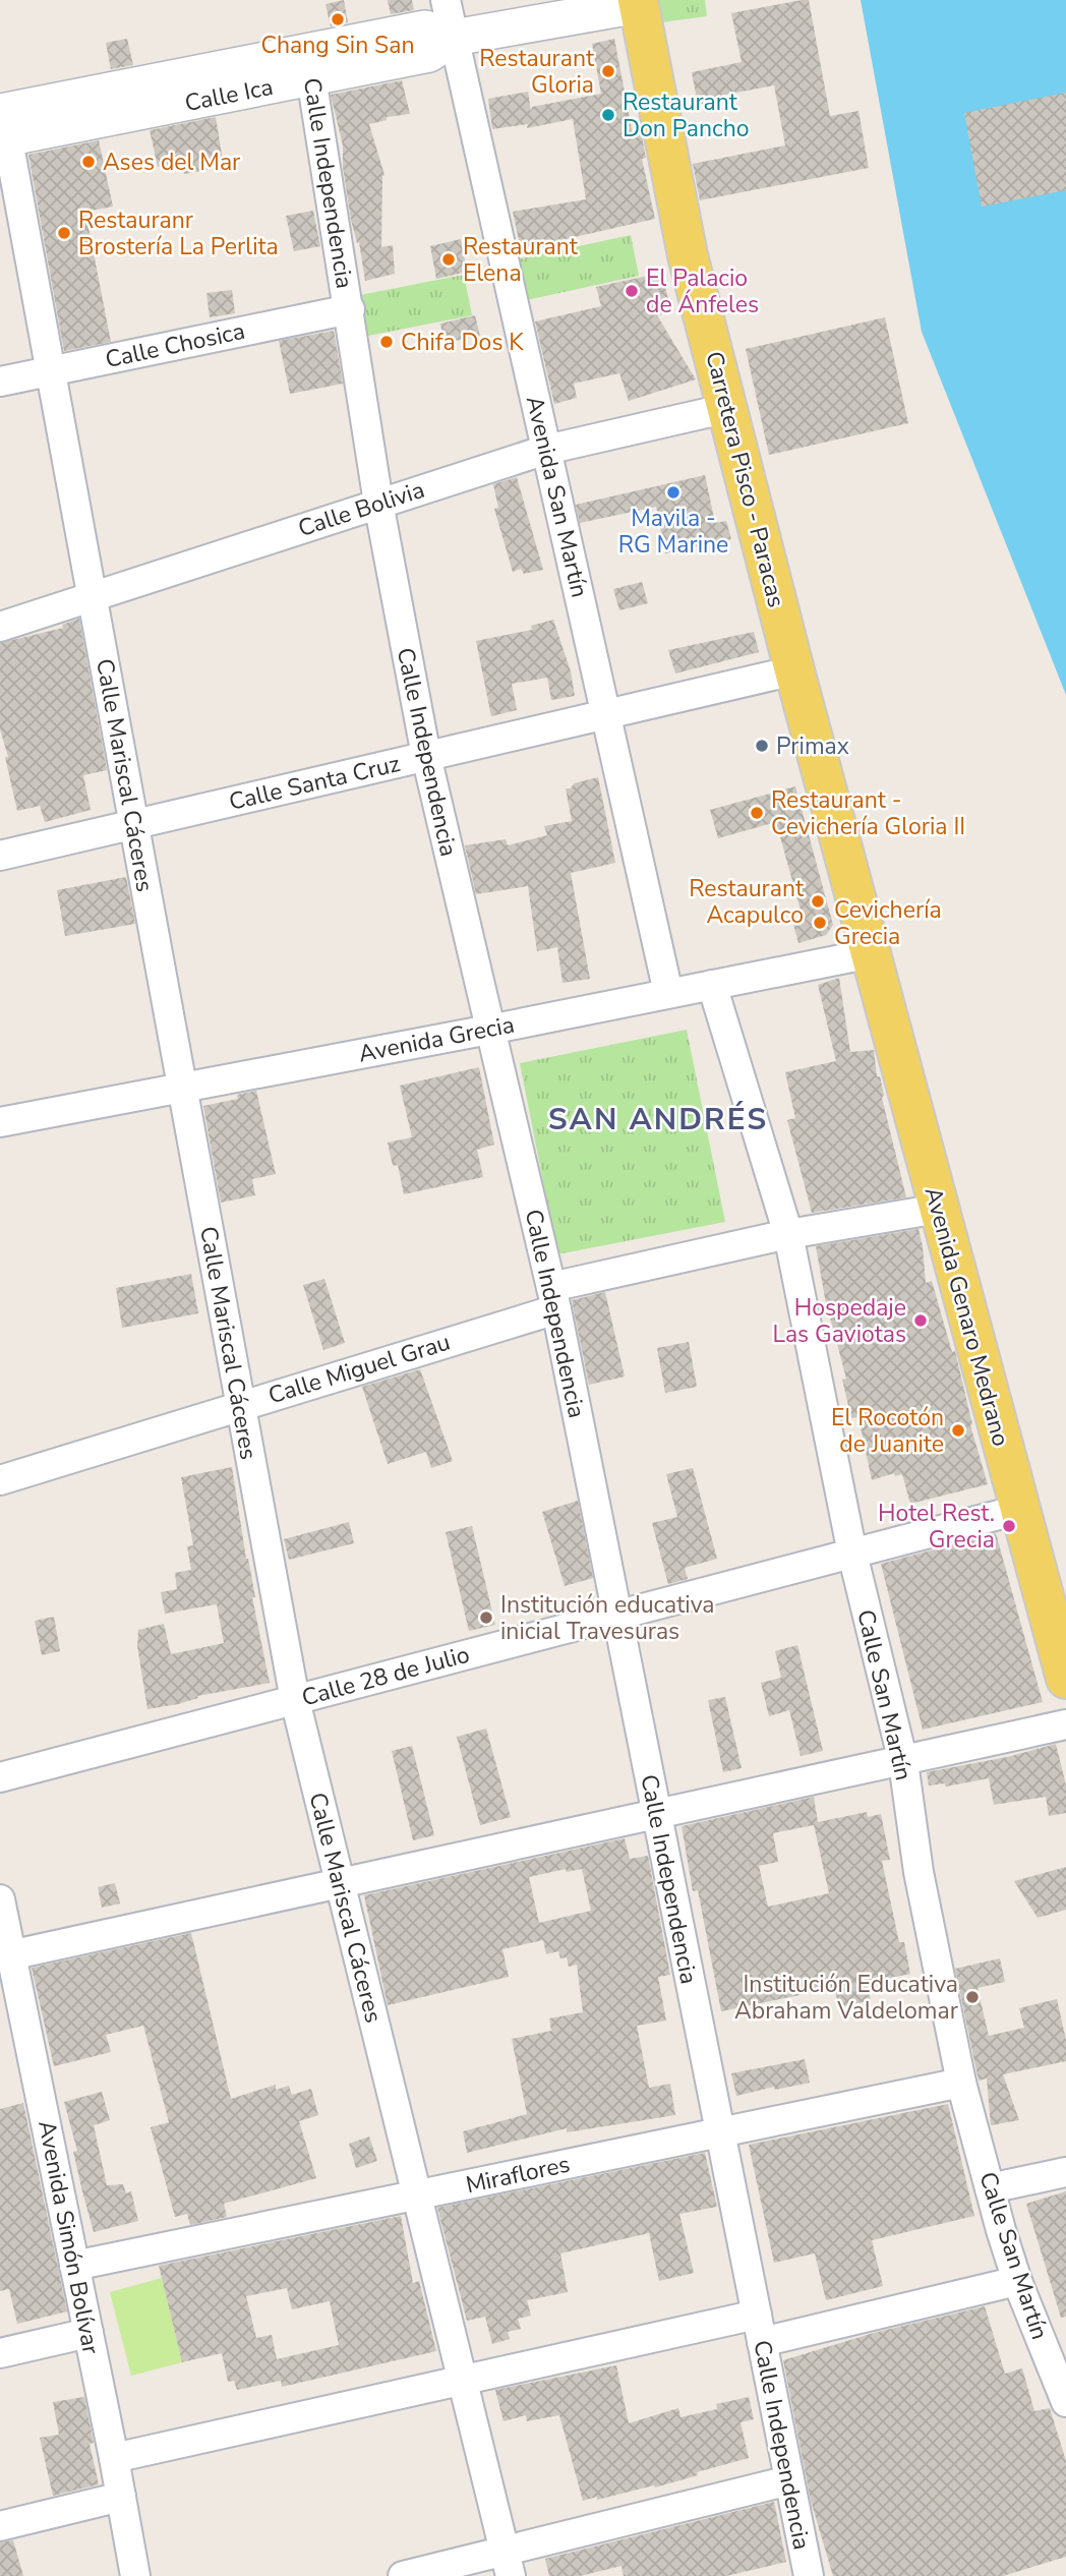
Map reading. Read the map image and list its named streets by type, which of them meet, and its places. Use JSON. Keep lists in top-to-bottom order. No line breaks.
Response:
{"streets":{"main road":["Carretera Pisco - Paracas","Avenida Genaro Medrano"],"street":["Calle Ica","Calle Independencia","Calle Chosica","Avenida San Martín","Calle Bolivia","Calle Mariscal Cáceres","Calle Santa Cruz","Avenida Grecia","Calle Miguel Grau","Calle 28 de Julio","Calle San Martín","Miraflores","Avenida Simón Bolívar"]},"crossings":[["Calle Ica","Calle Independencia"],["Calle Ica","Carretera Pisco - Paracas"],["Calle Ica","Avenida San Martín"],["Calle Ica","Calle Mariscal Cáceres"],["Calle Independencia","Calle Chosica"],["Calle Independencia","Calle Bolivia"],["Calle Independencia","Calle Santa Cruz"],["Calle Independencia","Avenida Grecia"],["Calle Independencia","Calle Miguel Grau"],["Calle Independencia","Calle 28 de Julio"],["Calle Independencia","Miraflores"],["Calle Chosica","Calle Mariscal Cáceres"],["Carretera Pisco - Paracas","Calle Bolivia"],["Carretera Pisco - Paracas","Calle Santa Cruz"],["Carretera Pisco - Paracas","Avenida Grecia"],["Carretera Pisco - Paracas","Avenida Genaro Medrano"],["Avenida San Martín","Calle Bolivia"],["Avenida San Martín","Calle Santa Cruz"],["Avenida San Martín","Avenida Grecia"],["Calle Bolivia","Calle Mariscal Cáceres"],["Calle Mariscal Cáceres","Calle Santa Cruz"],["Calle Mariscal Cáceres","Avenida Grecia"],["Calle Mariscal Cáceres","Calle Miguel Grau"],["Calle Mariscal Cáceres","Calle 28 de Julio"],["Calle Mariscal Cáceres","Miraflores"],["Avenida Grecia","Avenida Genaro Medrano"],["Avenida Grecia","Calle San Martín"],["Avenida Genaro Medrano","Calle Miguel Grau"],["Avenida Genaro Medrano","Calle 28 de Julio"],["Calle Miguel Grau","Calle San Martín"],["Calle 28 de Julio","Calle San Martín"],["Calle San Martín","Miraflores"],["Miraflores","Avenida Simón Bolívar"]],"districts":["SAN ANDRÉS"],"places":["Chang Sin San","Restaurant Gloria","Restaurant Don Pancho","Ases del Mar","Restauranr Brostería La Perlita","Restaurant Elena","El Palacio de Ánfeles","Chifa Dos K","Mavila - RG Marine","Primax","Restaurant - Cevichería Gloria II","Restaurant Acapulco","Cevichería Grecia","Hospedaje Las Gaviotas","El Rocotón de Juanite","Hotel Rest. Grecia","Institución educativa inicial Travesuras","Institución Educativa Abraham Valdelomar"]}
